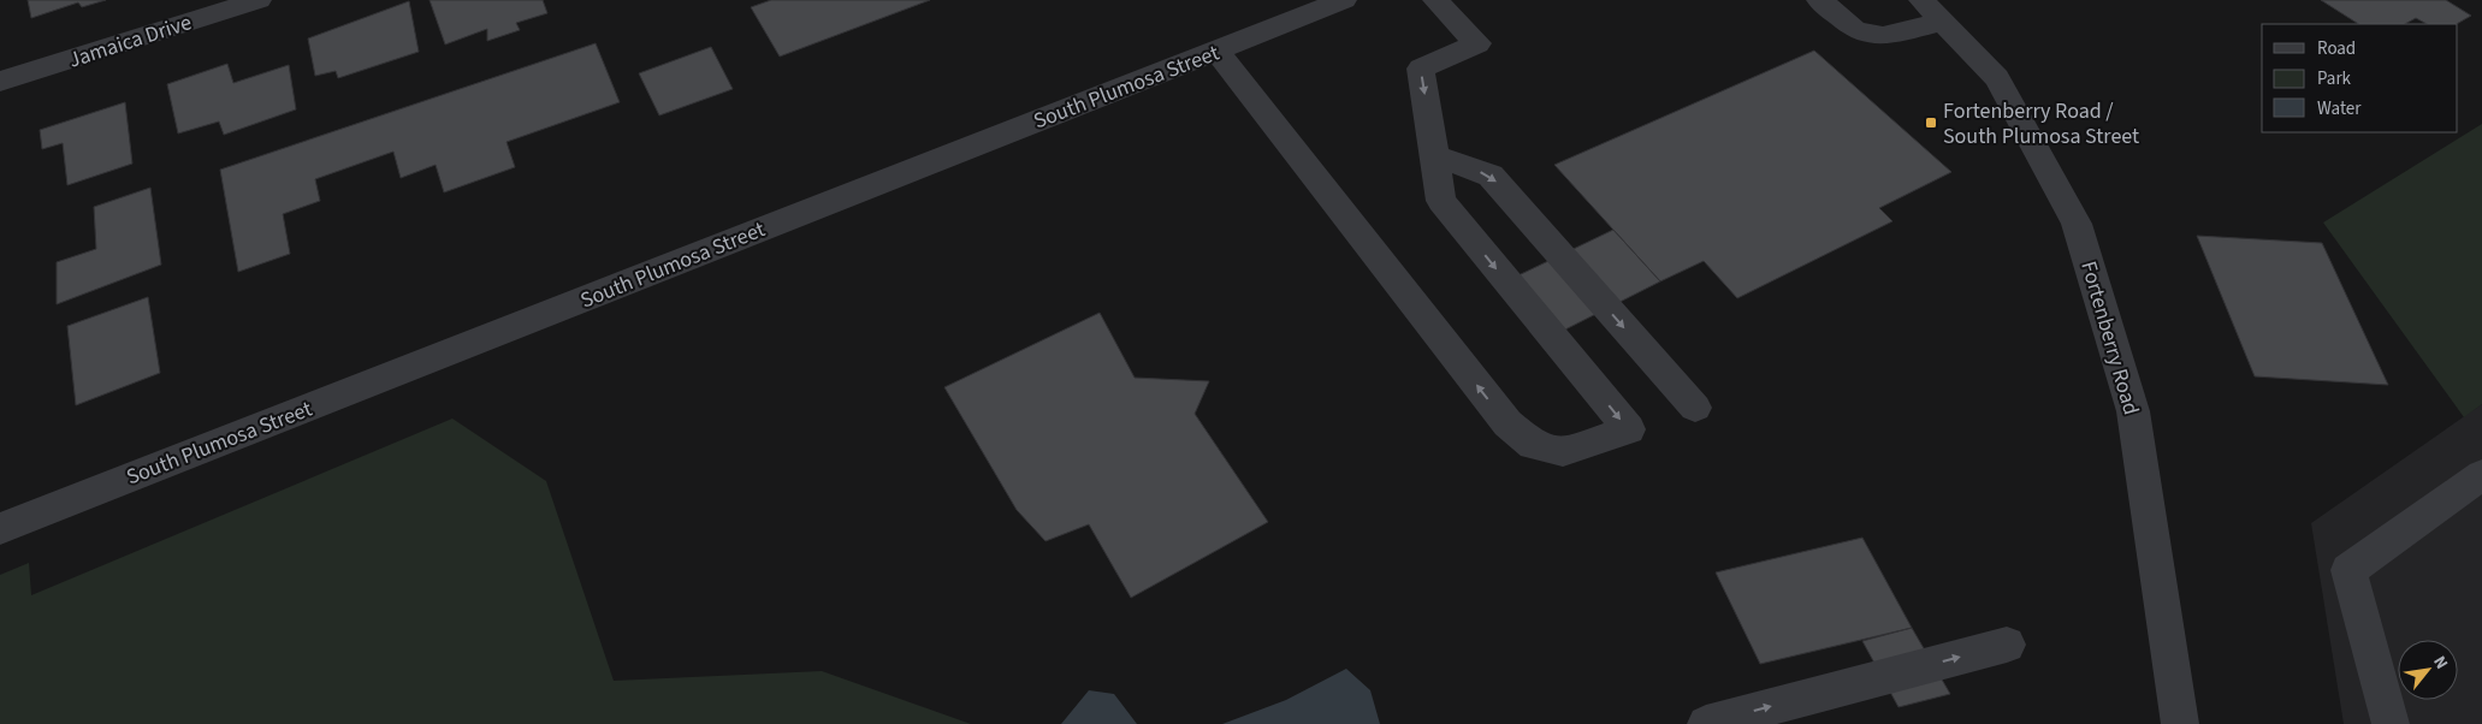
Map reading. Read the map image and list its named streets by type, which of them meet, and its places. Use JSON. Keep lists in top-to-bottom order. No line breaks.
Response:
{"streets":{"street":["Jamaica Drive","South Plumosa Street","Fortenberry Road"]},"places":{"transit":["Fortenberry Road / South Plumosa Street"]},"legend":["Road","Park","Water"],"north":"top right"}
